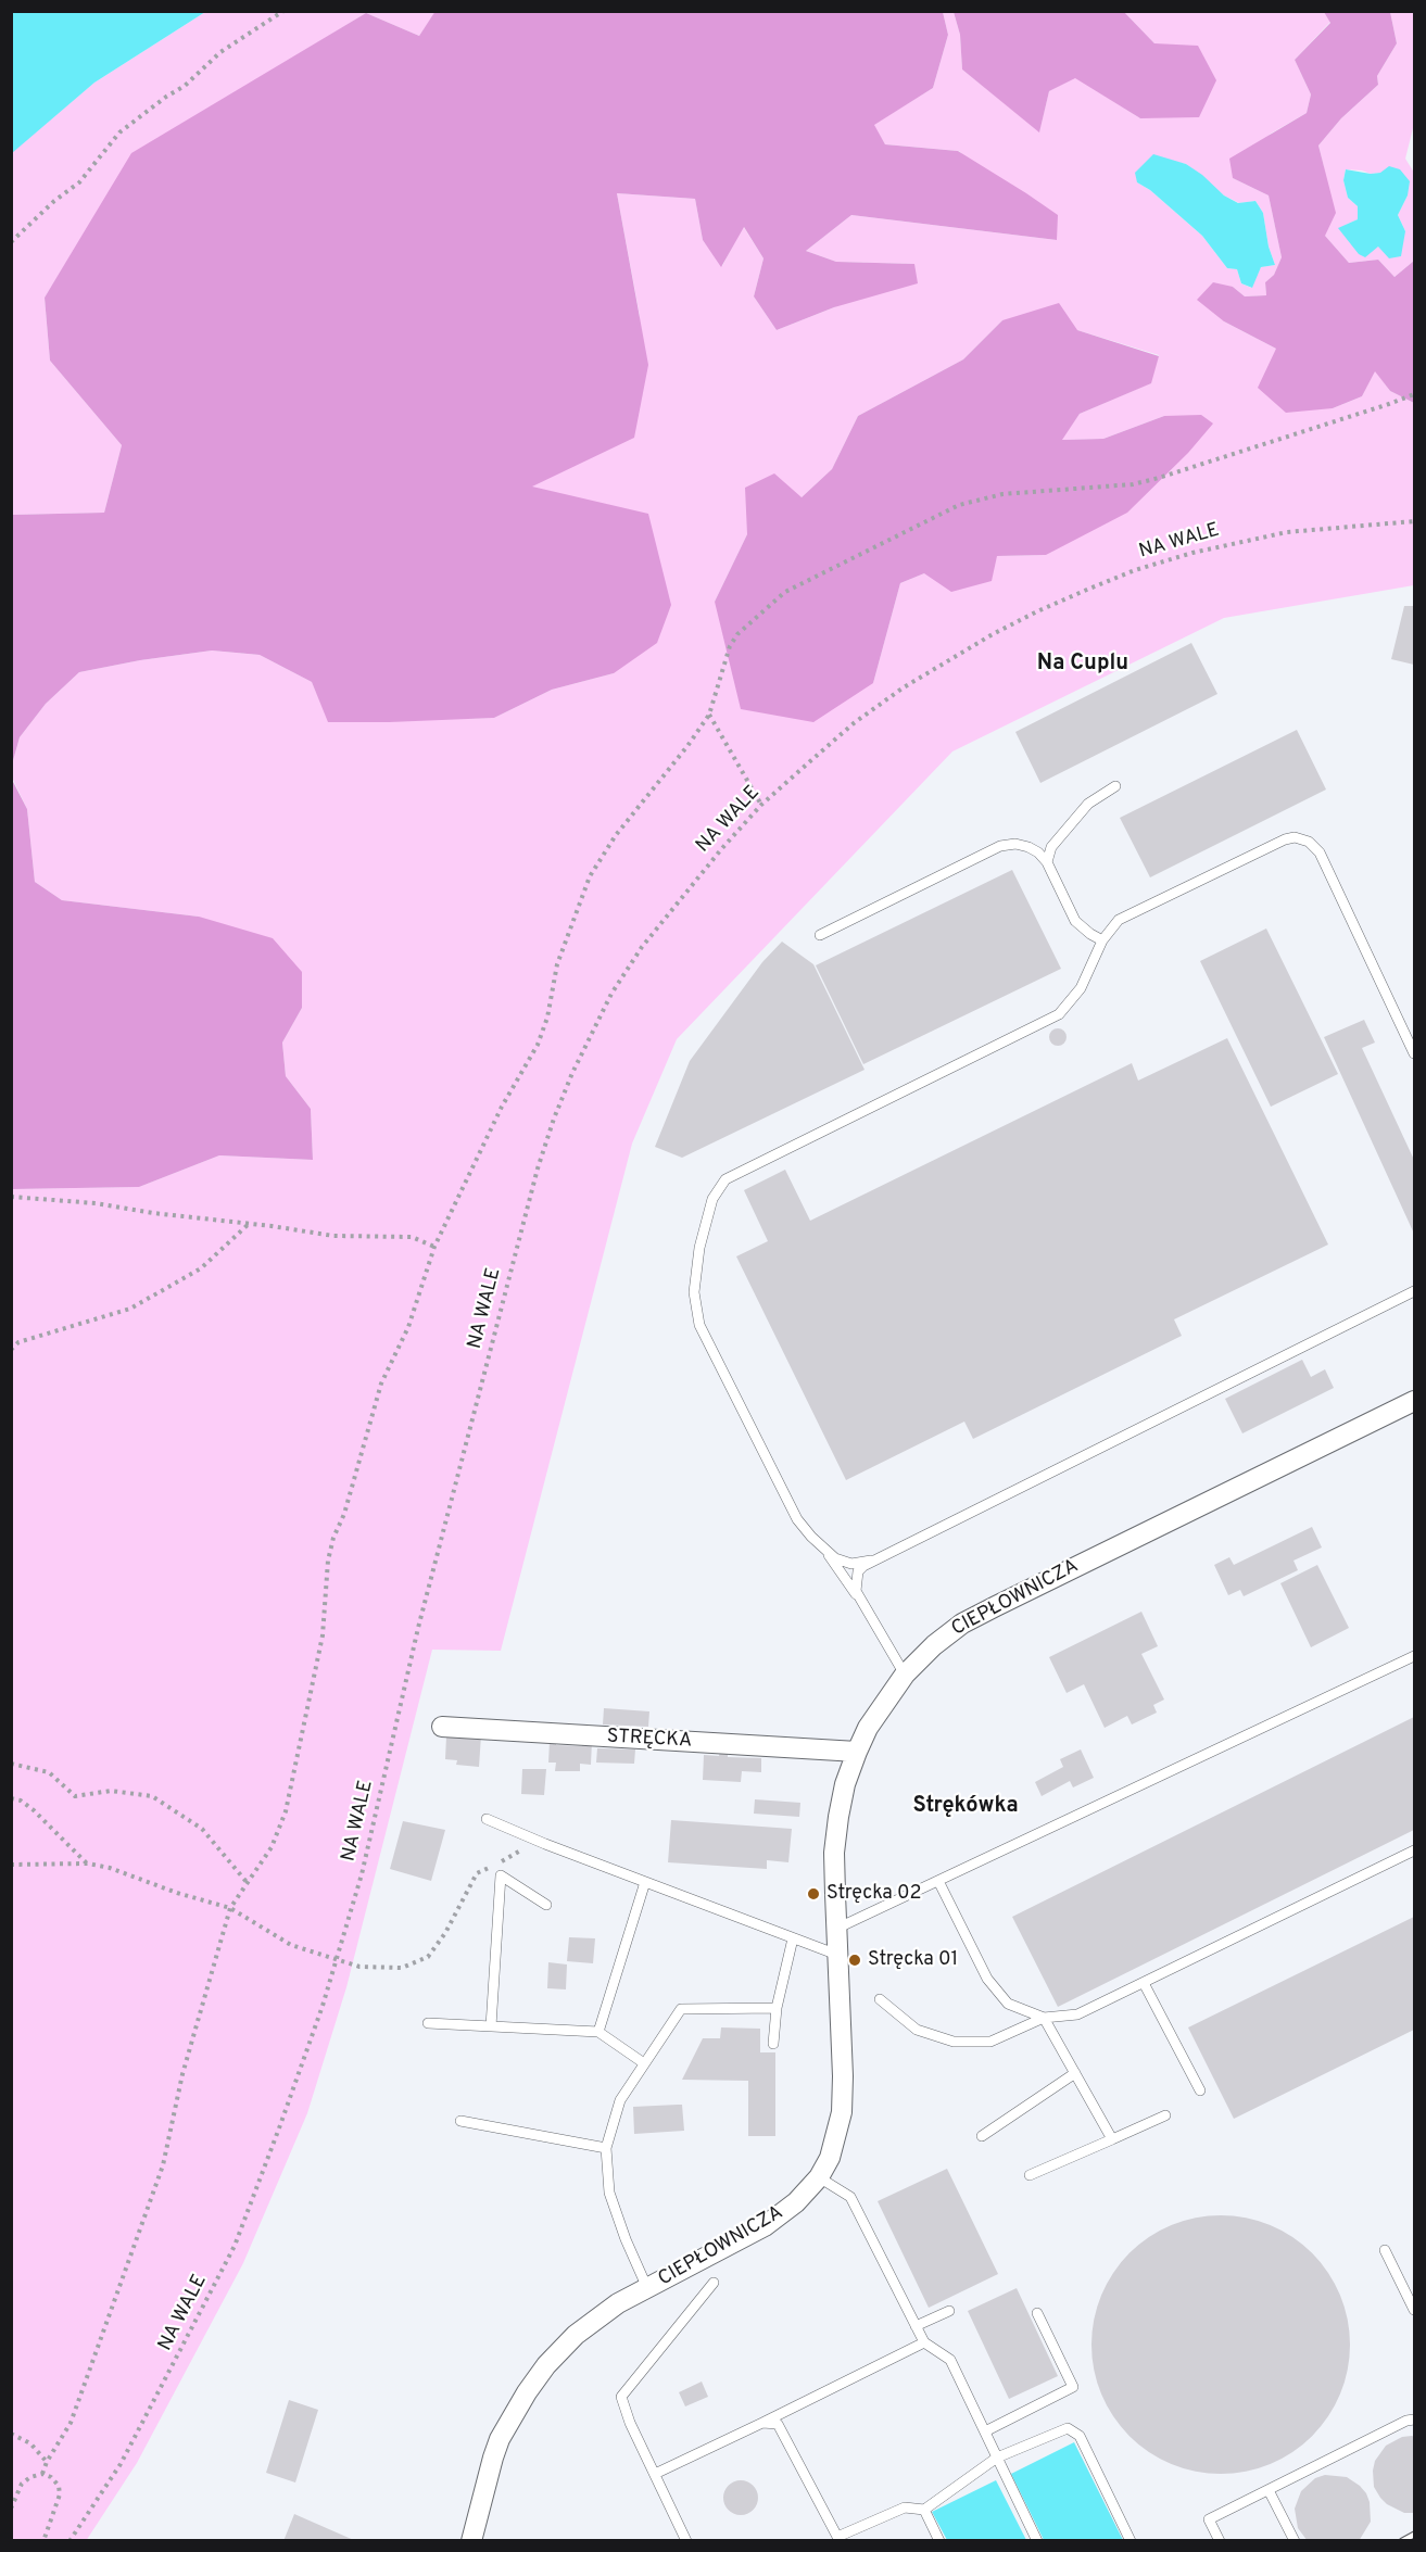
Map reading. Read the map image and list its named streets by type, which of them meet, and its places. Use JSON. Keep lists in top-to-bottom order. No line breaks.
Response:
{"streets":{"street":["CIEPŁOWNICZA","STRĘCKA"],"path":["NA WALE"]},"crossings":[["CIEPŁOWNICZA","STRĘCKA"]],"districts":["Na Cuplu","Strękówka"],"places":["Stręcka 02","Stręcka 01"]}
